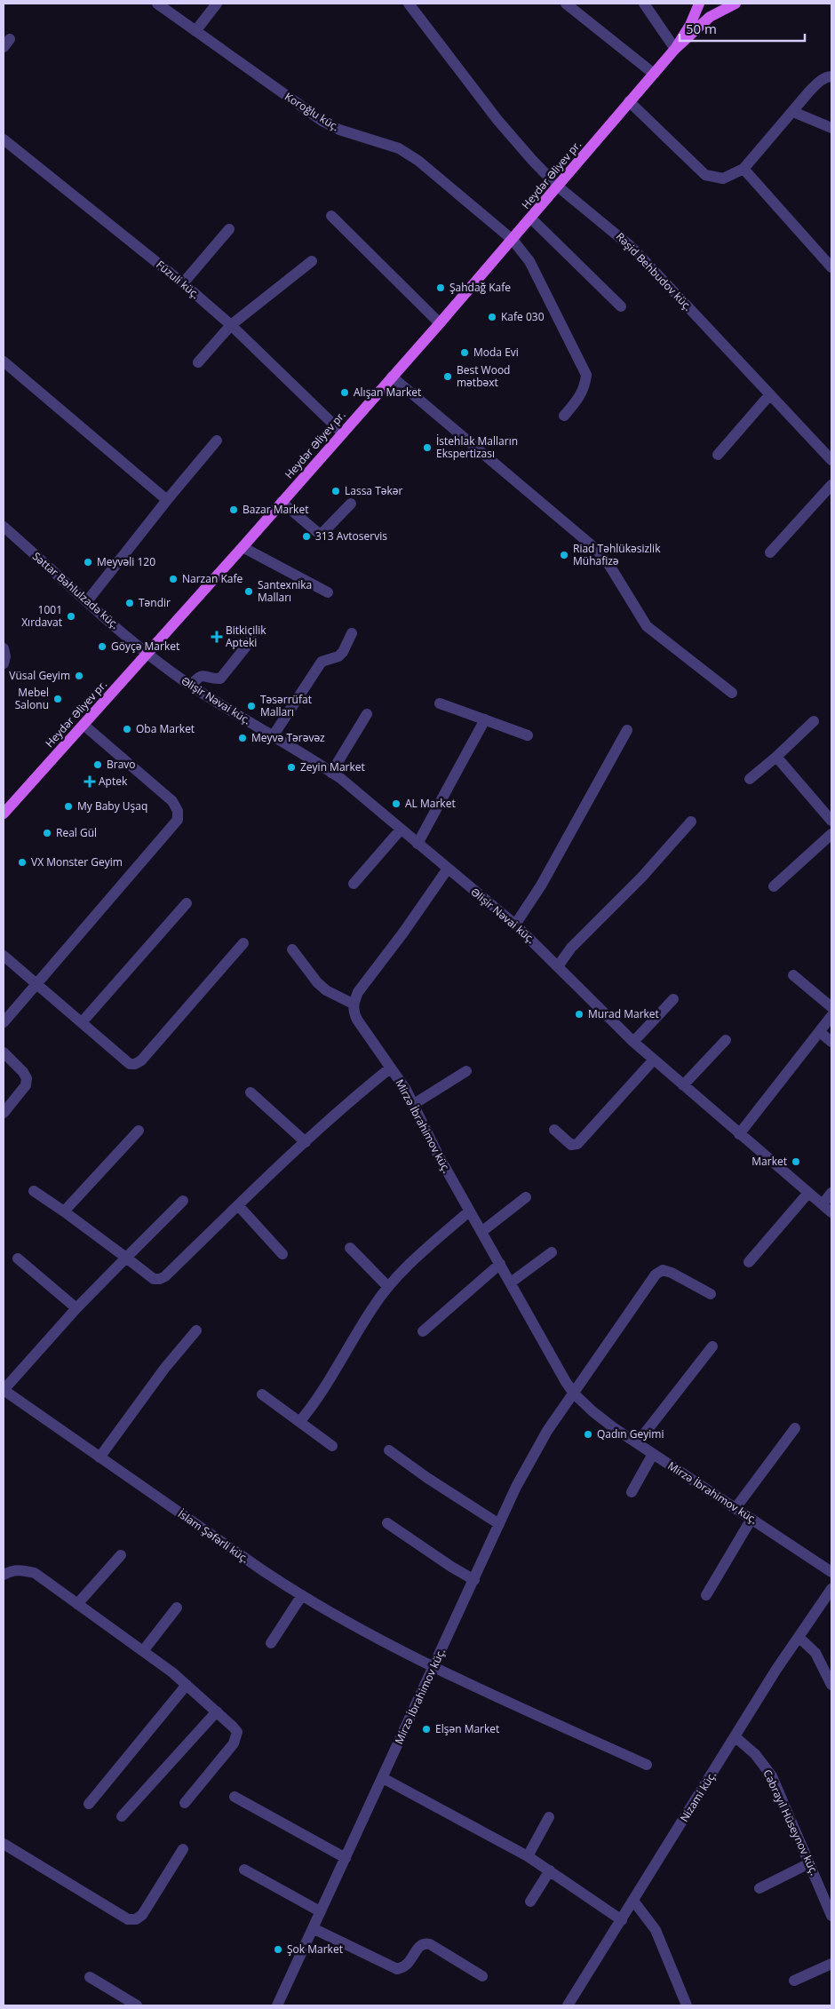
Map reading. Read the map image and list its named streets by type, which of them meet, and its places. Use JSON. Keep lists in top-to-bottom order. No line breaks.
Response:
{"streets":{"main road":["Heydər Əliyev pr."],"street":["Koroğlu küç.","Rəşid Behbudov küç.","Füzuli küç.","Səttar Bəhlulzadə küç.","Əlişir Nəvai küç.","Mirzə İbrahimov küç.","İslam Şəfərli küç.","Nizami küç.","Cəbrayıl Hüseynov küç."]},"crossings":[["Koroğlu küç.","Heydər Əliyev pr."],["Heydər Əliyev pr.","Rəşid Behbudov küç."],["Heydər Əliyev pr.","Füzuli küç."],["Heydər Əliyev pr.","Səttar Bəhlulzadə küç."],["Heydər Əliyev pr.","Əlişir Nəvai küç."],["Səttar Bəhlulzadə küç.","Əlişir Nəvai küç."],["Mirzə İbrahimov küç.","İslam Şəfərli küç."],["Nizami küç.","Cəbrayıl Hüseynov küç."]],"places":{"other":["Şahdağ Kafe","Kafe 030","Moda Evi","Best Wood mətbəxt","Alışan Market","İstehlak Malların Ekspertizası","Lassa Təkər","Bazar Market","313 Avtoservis","Riad Təhlükəsizlik Mühafizə","Meyvəli 120","Narzan Kafe","Santexnika Malları","Təndir","1001 Xırdavat","Göyçə Market","Vüsal Geyim","Mebel Salonu","Təsərrüfat Malları","Oba Market","Meyvə Tərəvəz","Bravo","Zeyin Market","AL Market","My Baby Uşaq","Real Gül","VX Monster Geyim","Murad Market","Market","Qadın Geyimi","Elşən Market","Şok Market"],"health":["Bitkiçilik Apteki","Aptek"]},"scale_bar":"50 m"}
